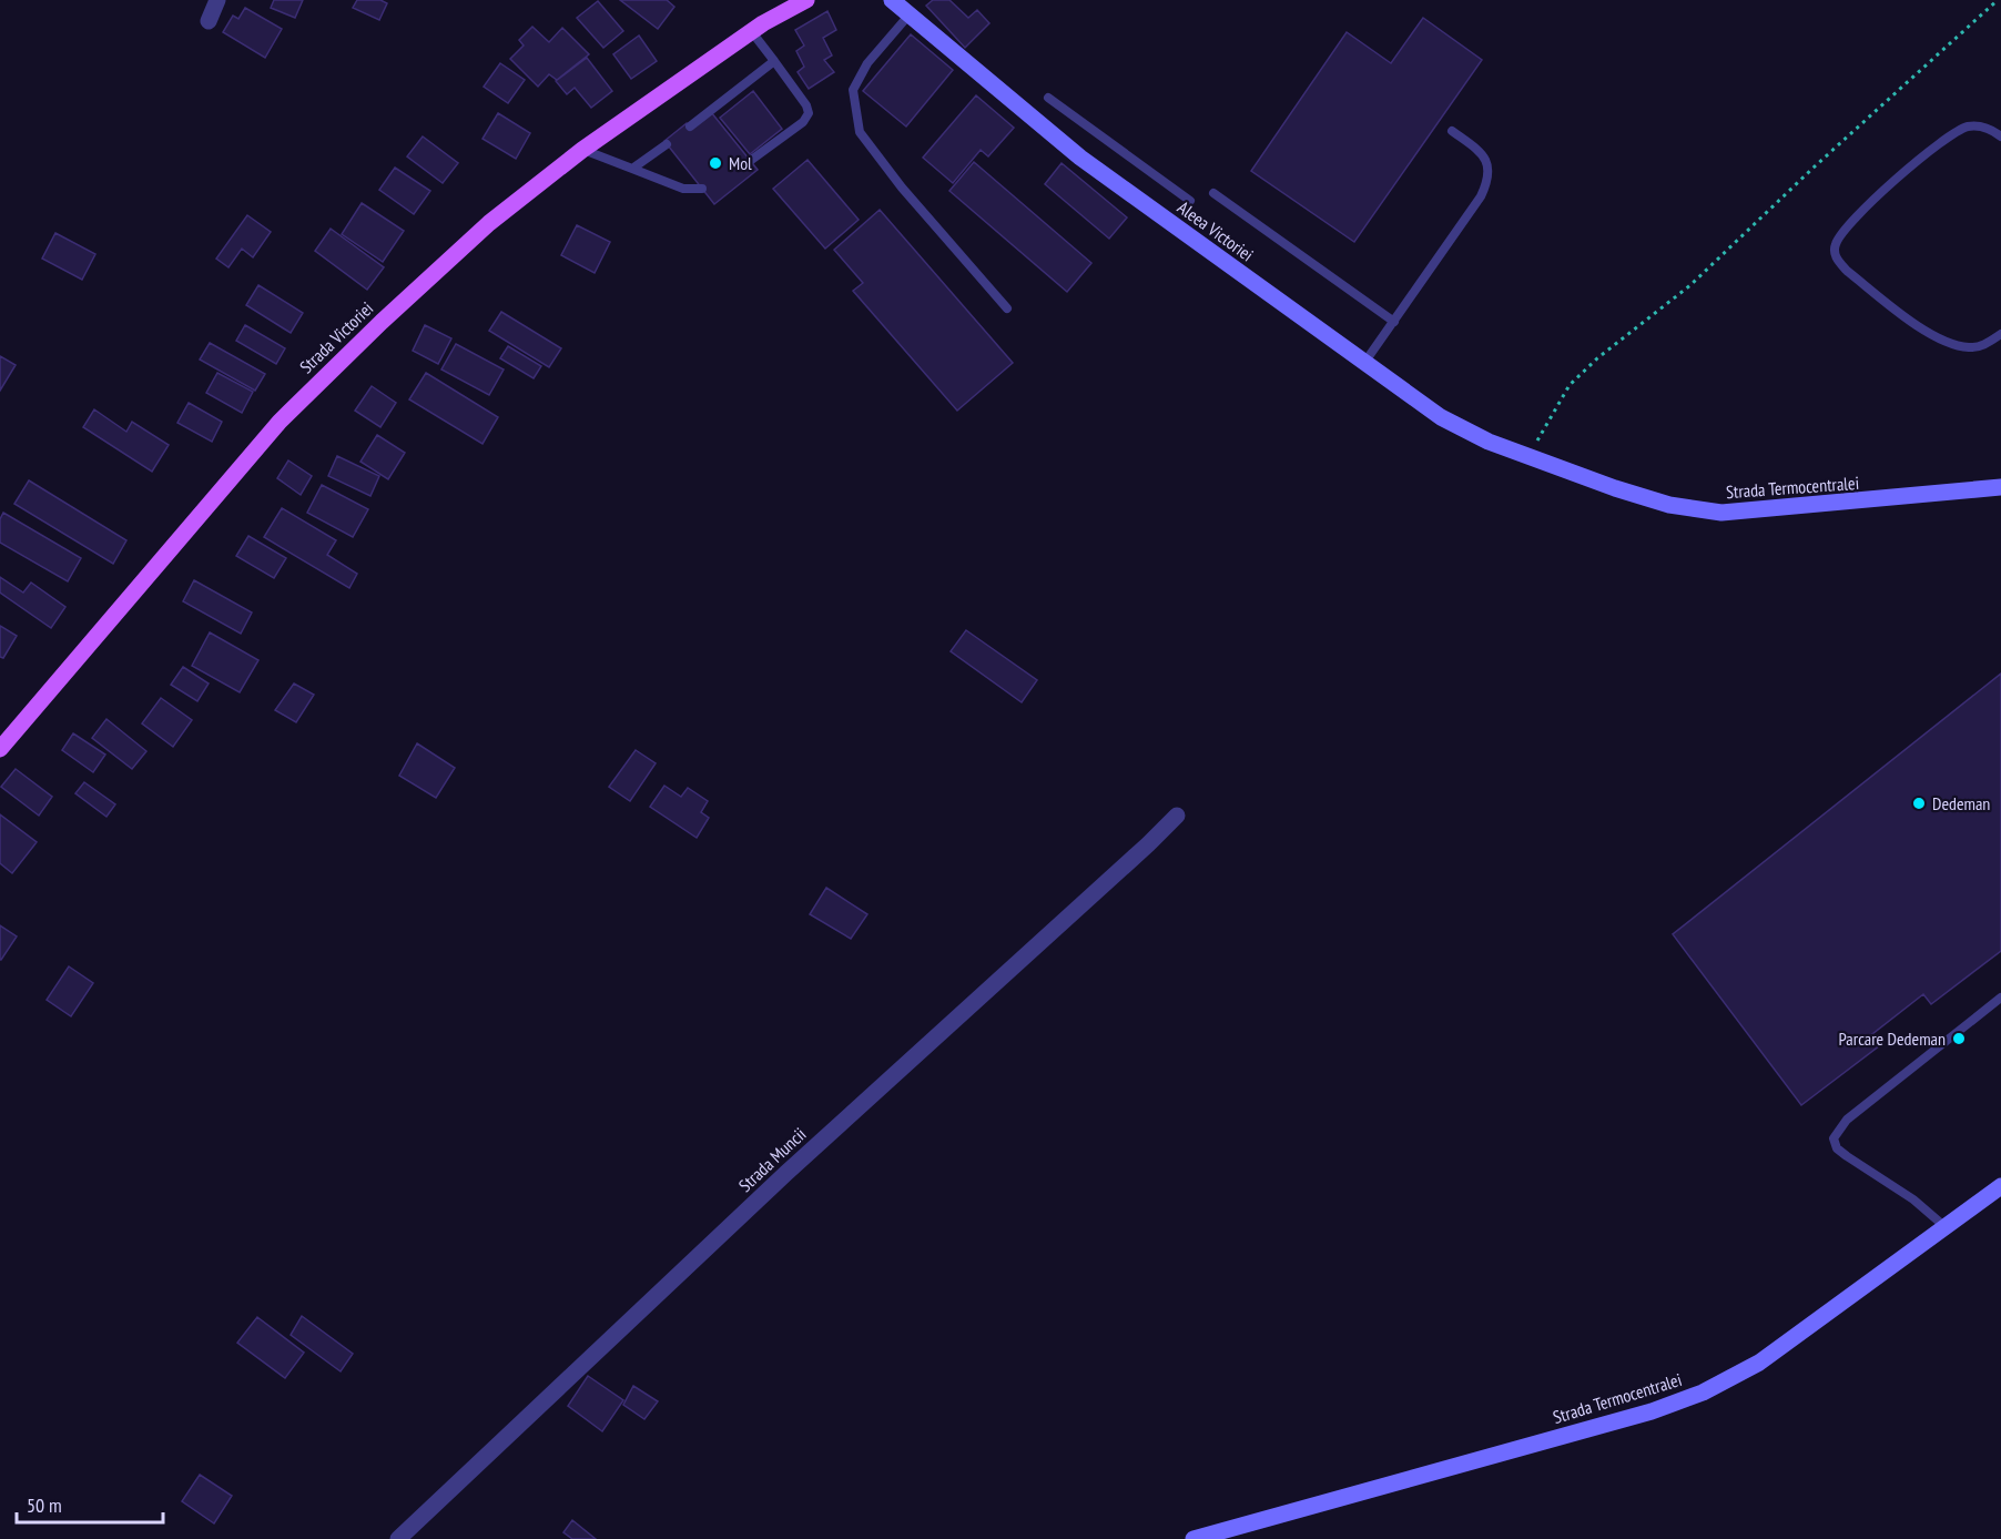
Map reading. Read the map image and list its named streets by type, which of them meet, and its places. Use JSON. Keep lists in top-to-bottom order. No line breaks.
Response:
{"streets":{"main road":["Strada Victoriei"],"street":["Aleea Victoriei","Strada Termocentralei","Strada Muncii"]},"crossings":[["Aleea Victoriei","Strada Termocentralei"]],"places":["Mol","Dedeman","Parcare Dedeman"],"scale_bar":"50 m"}
